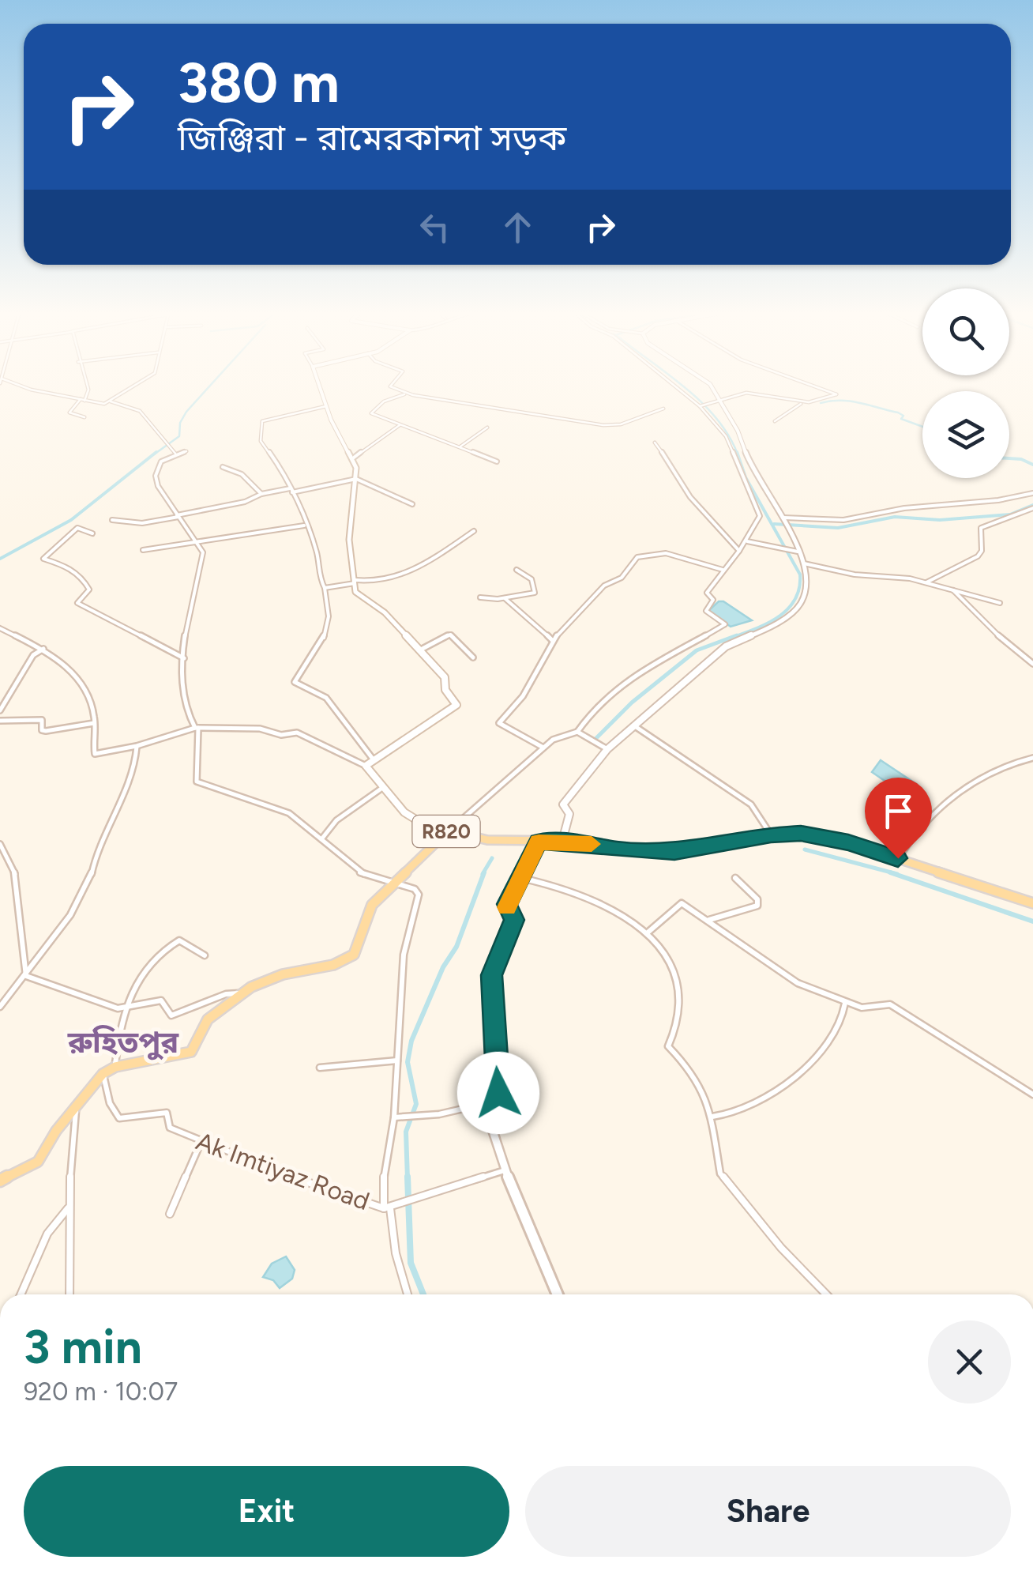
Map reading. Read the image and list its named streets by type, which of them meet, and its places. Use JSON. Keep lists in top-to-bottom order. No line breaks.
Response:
{"streets":{"main road":["R820"],"street":["Ak Imtiyaz Road"]},"crossings":[["R820","Ak Imtiyaz Road"]],"districts":["রুহিতপুর"],"page":{"turn":["380 m","জিঞ্জিরা - রামেরকান্দা সড়ক"],"heading":["3 min","920 m · 10:07"],"buttons":["Exit","Share"]}}
